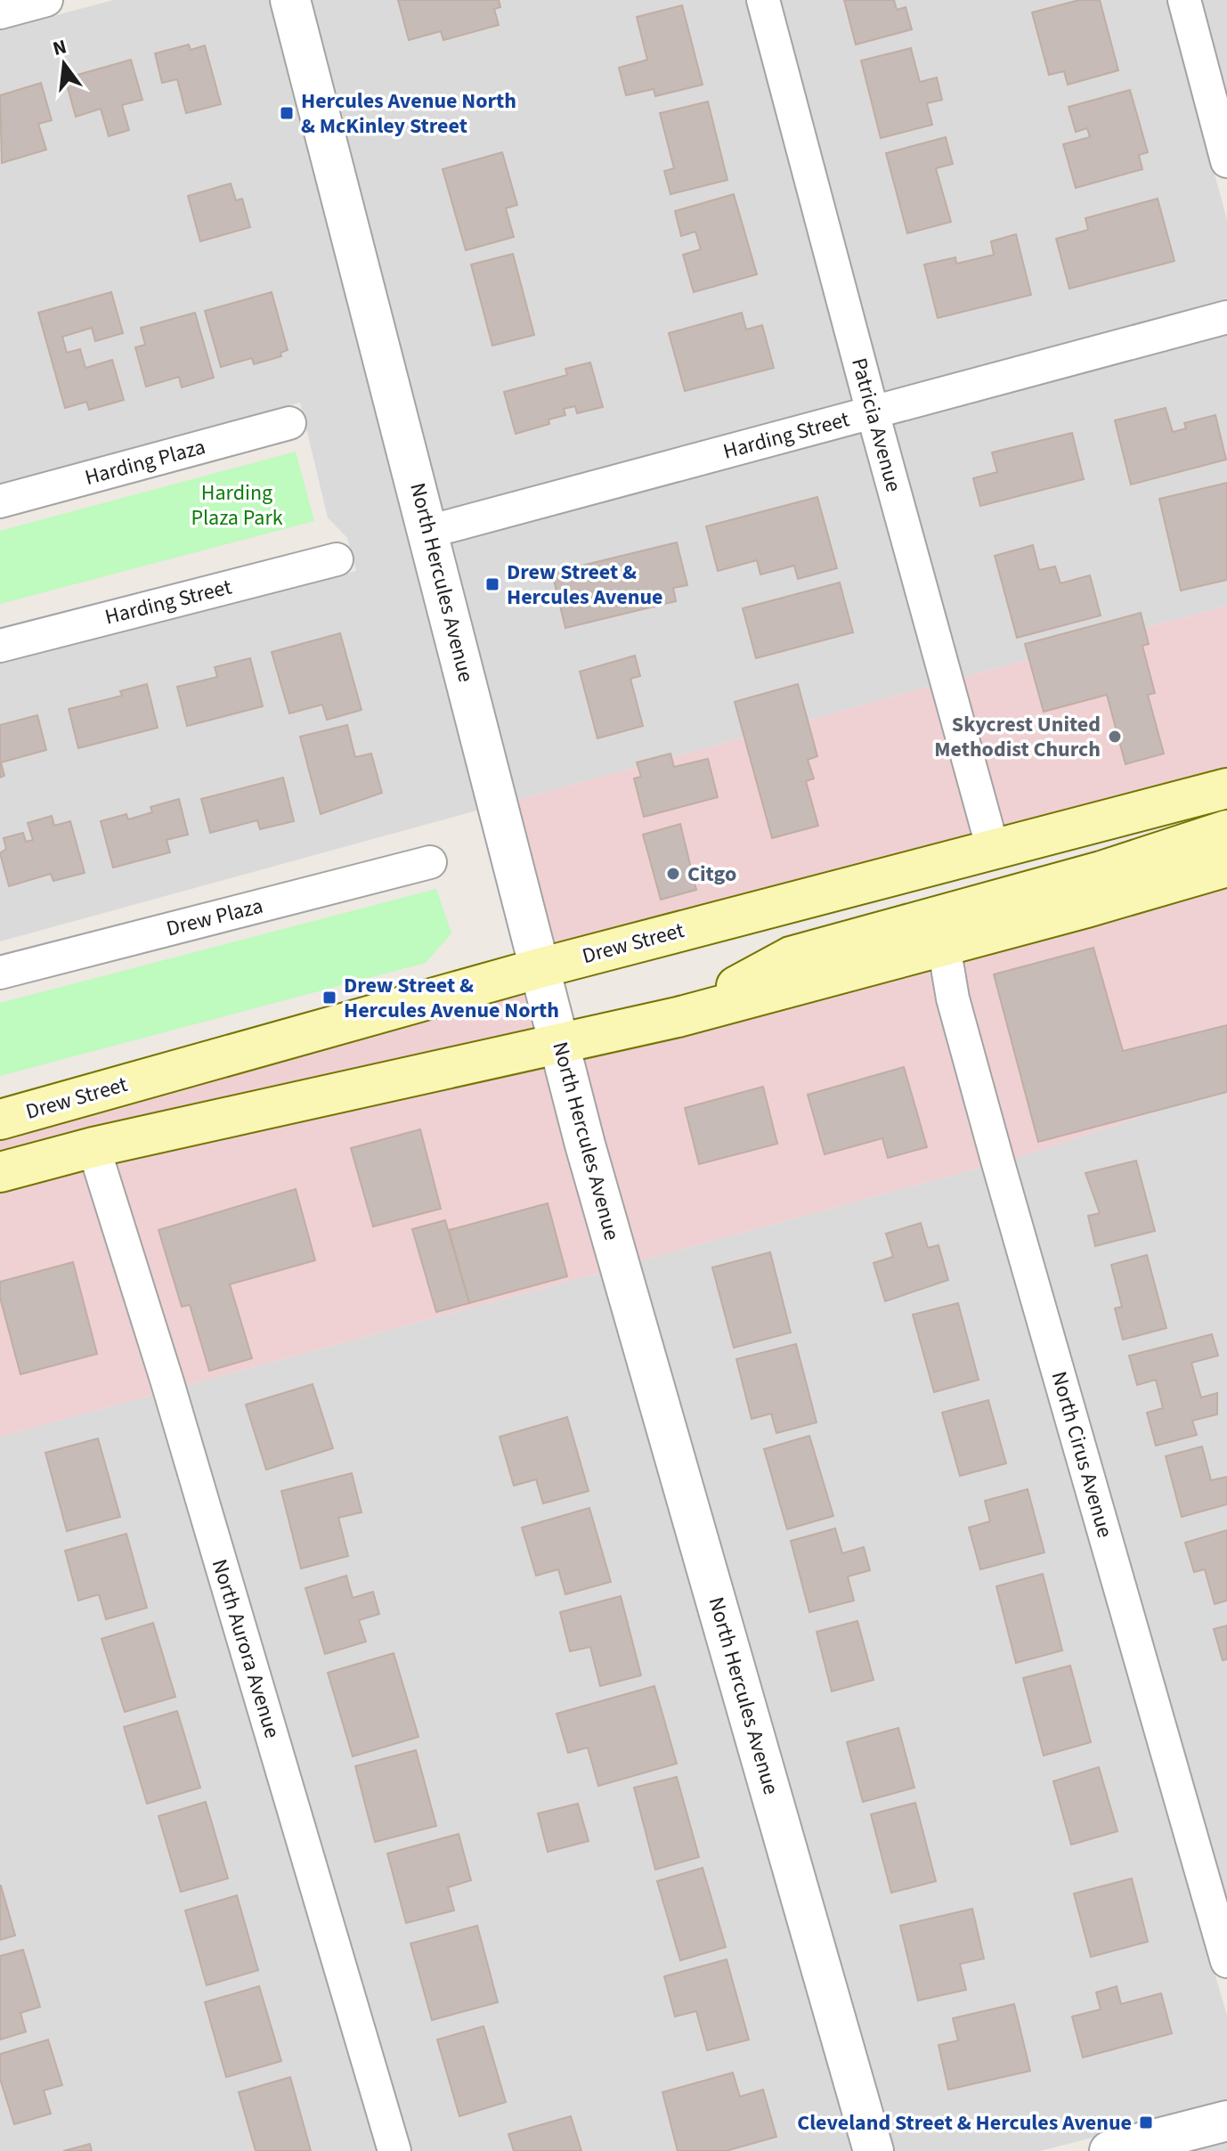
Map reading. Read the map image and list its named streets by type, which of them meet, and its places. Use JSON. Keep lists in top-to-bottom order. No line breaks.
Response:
{"streets":{"main road":["Drew Street"],"street":["Patricia Avenue","Harding Street","Harding Plaza","North Hercules Avenue","Drew Plaza","North Cirus Avenue","North Aurora Avenue"]},"crossings":[["Patricia Avenue","Harding Street"],["Patricia Avenue","Drew Street"],["Harding Street","North Hercules Avenue"],["North Hercules Avenue","Drew Street"]],"parks":["Harding Plaza Park"],"places":{"transit":["Hercules Avenue North & McKinley Street","Drew Street & Hercules Avenue","Drew Street & Hercules Avenue North","Cleveland Street & Hercules Avenue"],"other":["Skycrest United Methodist Church","Citgo"]},"north":"top"}
